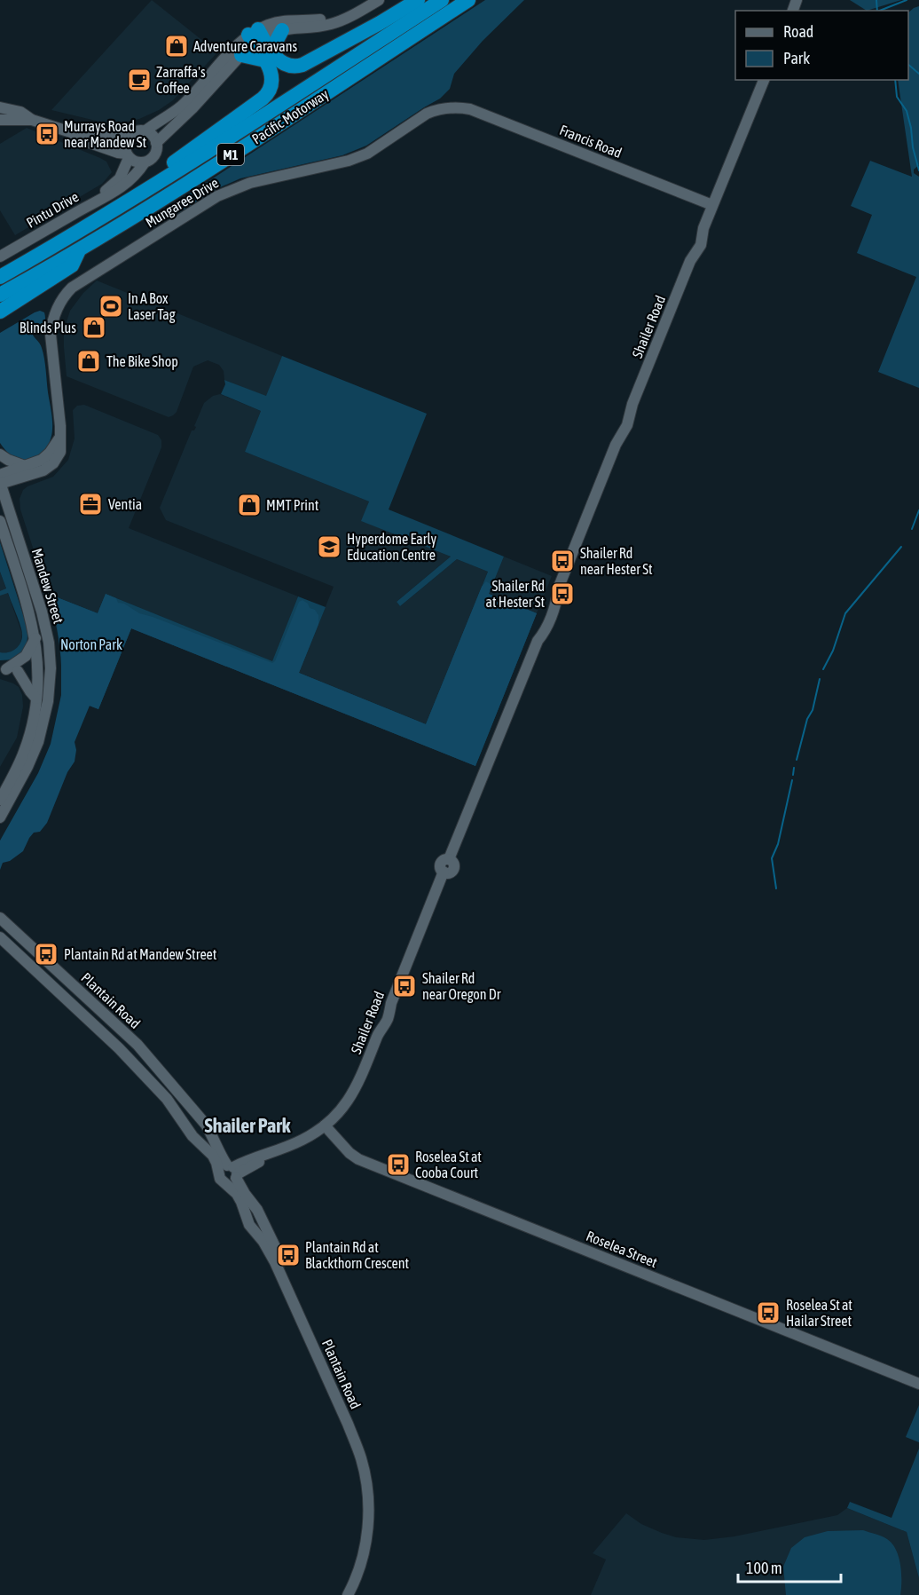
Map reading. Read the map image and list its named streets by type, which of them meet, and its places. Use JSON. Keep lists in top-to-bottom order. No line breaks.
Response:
{"streets":{"highway":["Pacific Motorway","M1"],"street":["Francis Road","Mungaree Drive","Pintu Drive","Shailer Road","Mandew Street","Plantain Road","Roselea Street"]},"crossings":[["Francis Road","Mungaree Drive"],["Francis Road","Shailer Road"],["Mungaree Drive","Mandew Street"],["Shailer Road","Plantain Road"],["Shailer Road","Roselea Street"]],"districts":["Shailer Park"],"parks":["Norton Park"],"places":{"shop":["Adventure Caravans","Blinds Plus","The Bike Shop","MMT Print"],"cafe":["Zarraffa's Coffee"],"bus stop":["Murrays Road near Mandew St","Shailer Rd near Hester St","Shailer Rd at Hester St","Plantain Rd at Mandew Street","Shailer Rd near Oregon Dr","Roselea St at Cooba Court","Plantain Rd at Blackthorn Crescent","Roselea St at Hailar Street"],"sports":["In A Box Laser Tag"],"office":["Ventia"],"school or university":["Hyperdome Early Education Centre"]},"legend":["Road","Park"],"scale_bar":"100 m"}
